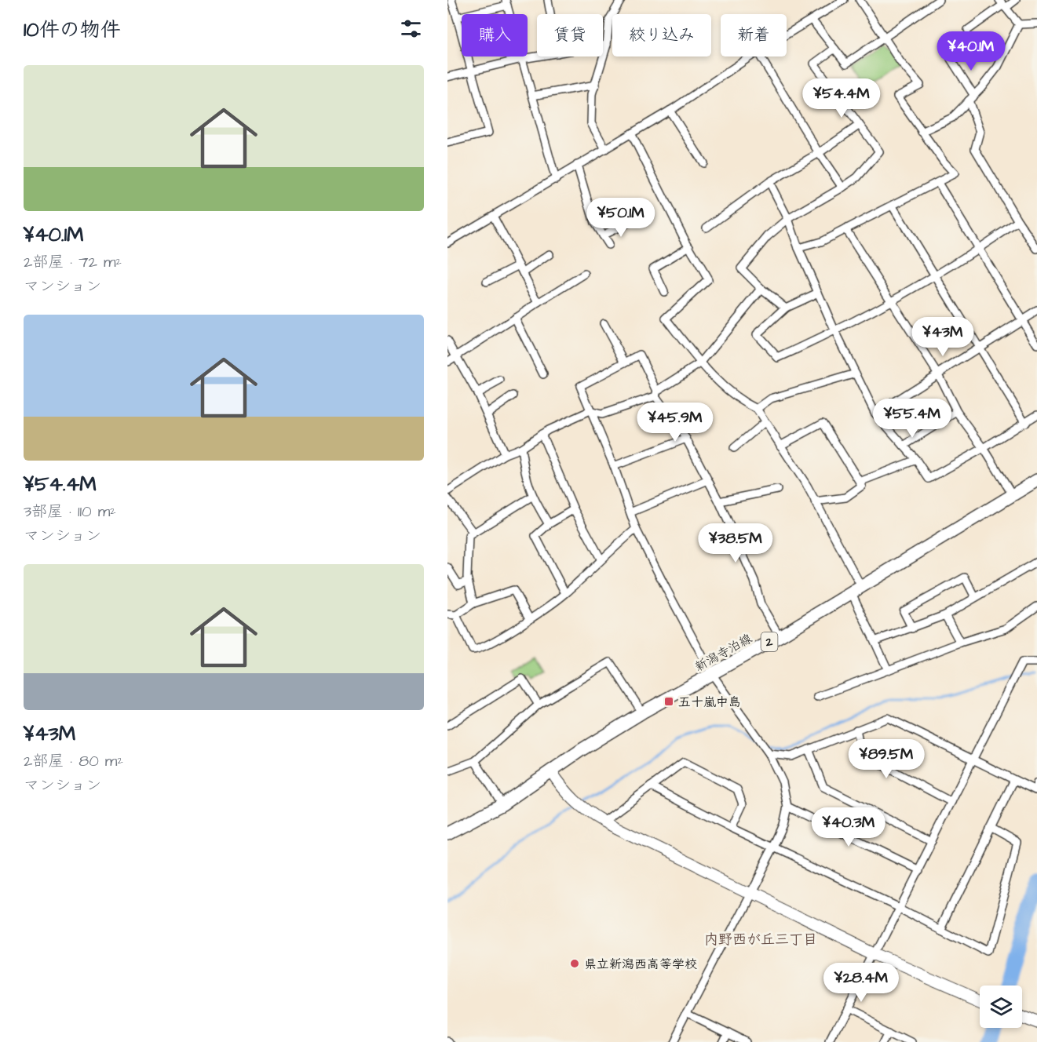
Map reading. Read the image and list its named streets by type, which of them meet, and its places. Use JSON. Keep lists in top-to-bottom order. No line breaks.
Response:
{"streets":{"main road":["2","新潟寺泊線"]},"districts":["内野西が丘三丁目"],"places":{"transit":["五十嵐中島"],"other":["県立新潟西高等学校"]},"page":{"heading":"10件の物件","chip":["購入","賃貸","絞り込み","新着"],"price":["¥40.1M","¥54.4M","¥50.1M","¥43M","¥55.4M","¥45.9M","¥38.5M","¥89.5M","¥40.3M","¥28.4M"],"list":[{"name":"¥40.1M","note":"2部屋 · 72 m² · マンション"},{"name":"¥54.4M","note":"3部屋 · 110 m² · マンション"},{"name":"¥43M","note":"2部屋 · 80 m² · マンション"}]}}
